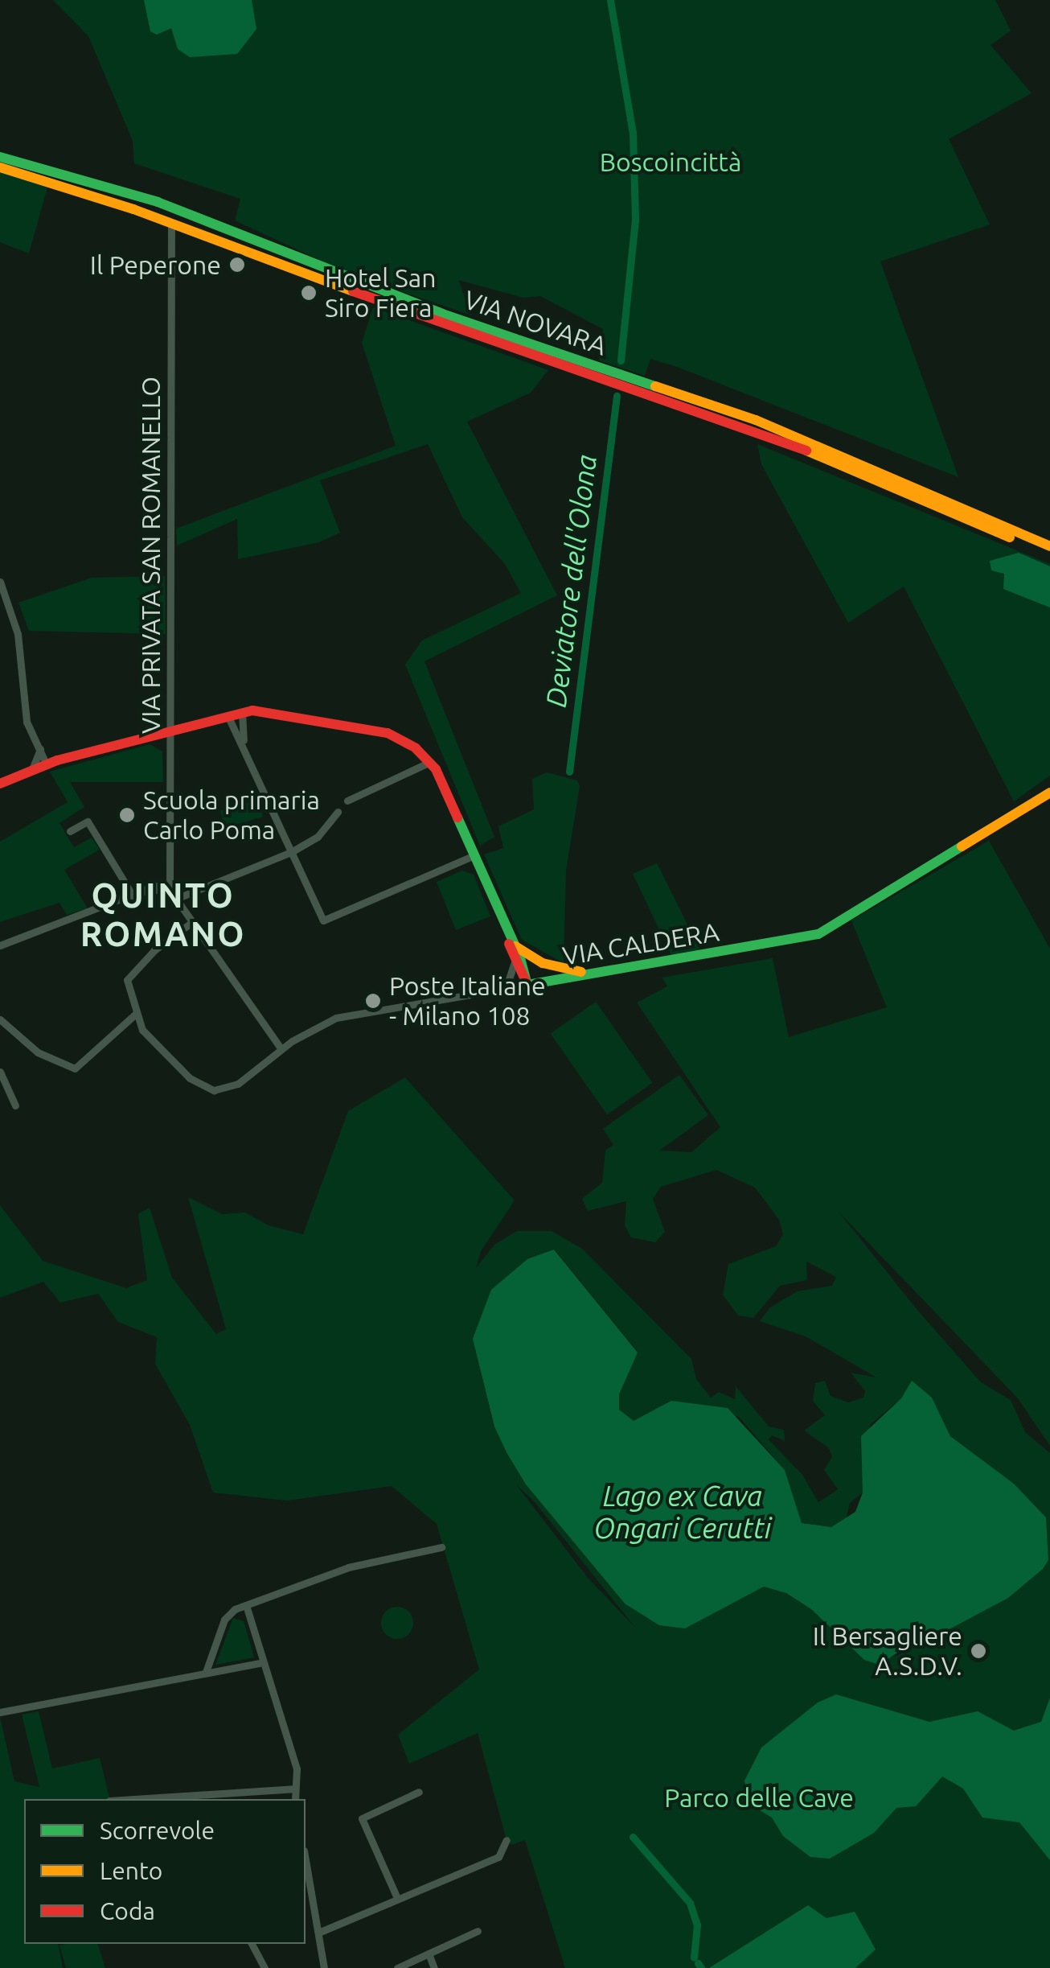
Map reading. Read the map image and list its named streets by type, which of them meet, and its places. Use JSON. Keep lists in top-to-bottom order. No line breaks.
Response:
{"streets":{"main road":["VIA NOVARA","VIA CALDERA"],"street":["VIA PRIVATA SAN ROMANELLO"]},"crossings":[["VIA NOVARA","VIA PRIVATA SAN ROMANELLO"]],"districts":["QUINTO ROMANO"],"water":["Deviatore dell'Olona","Lago ex Cava Ongari Cerutti"],"parks":["Boscoincittà","Parco delle Cave"],"places":["Il Peperone","Hotel San Siro Fiera","Scuola primaria Carlo Poma","Poste Italiane - Milano 108","Il Bersagliere A.S.D.V."],"legend":["Scorrevole","Lento","Coda"]}
